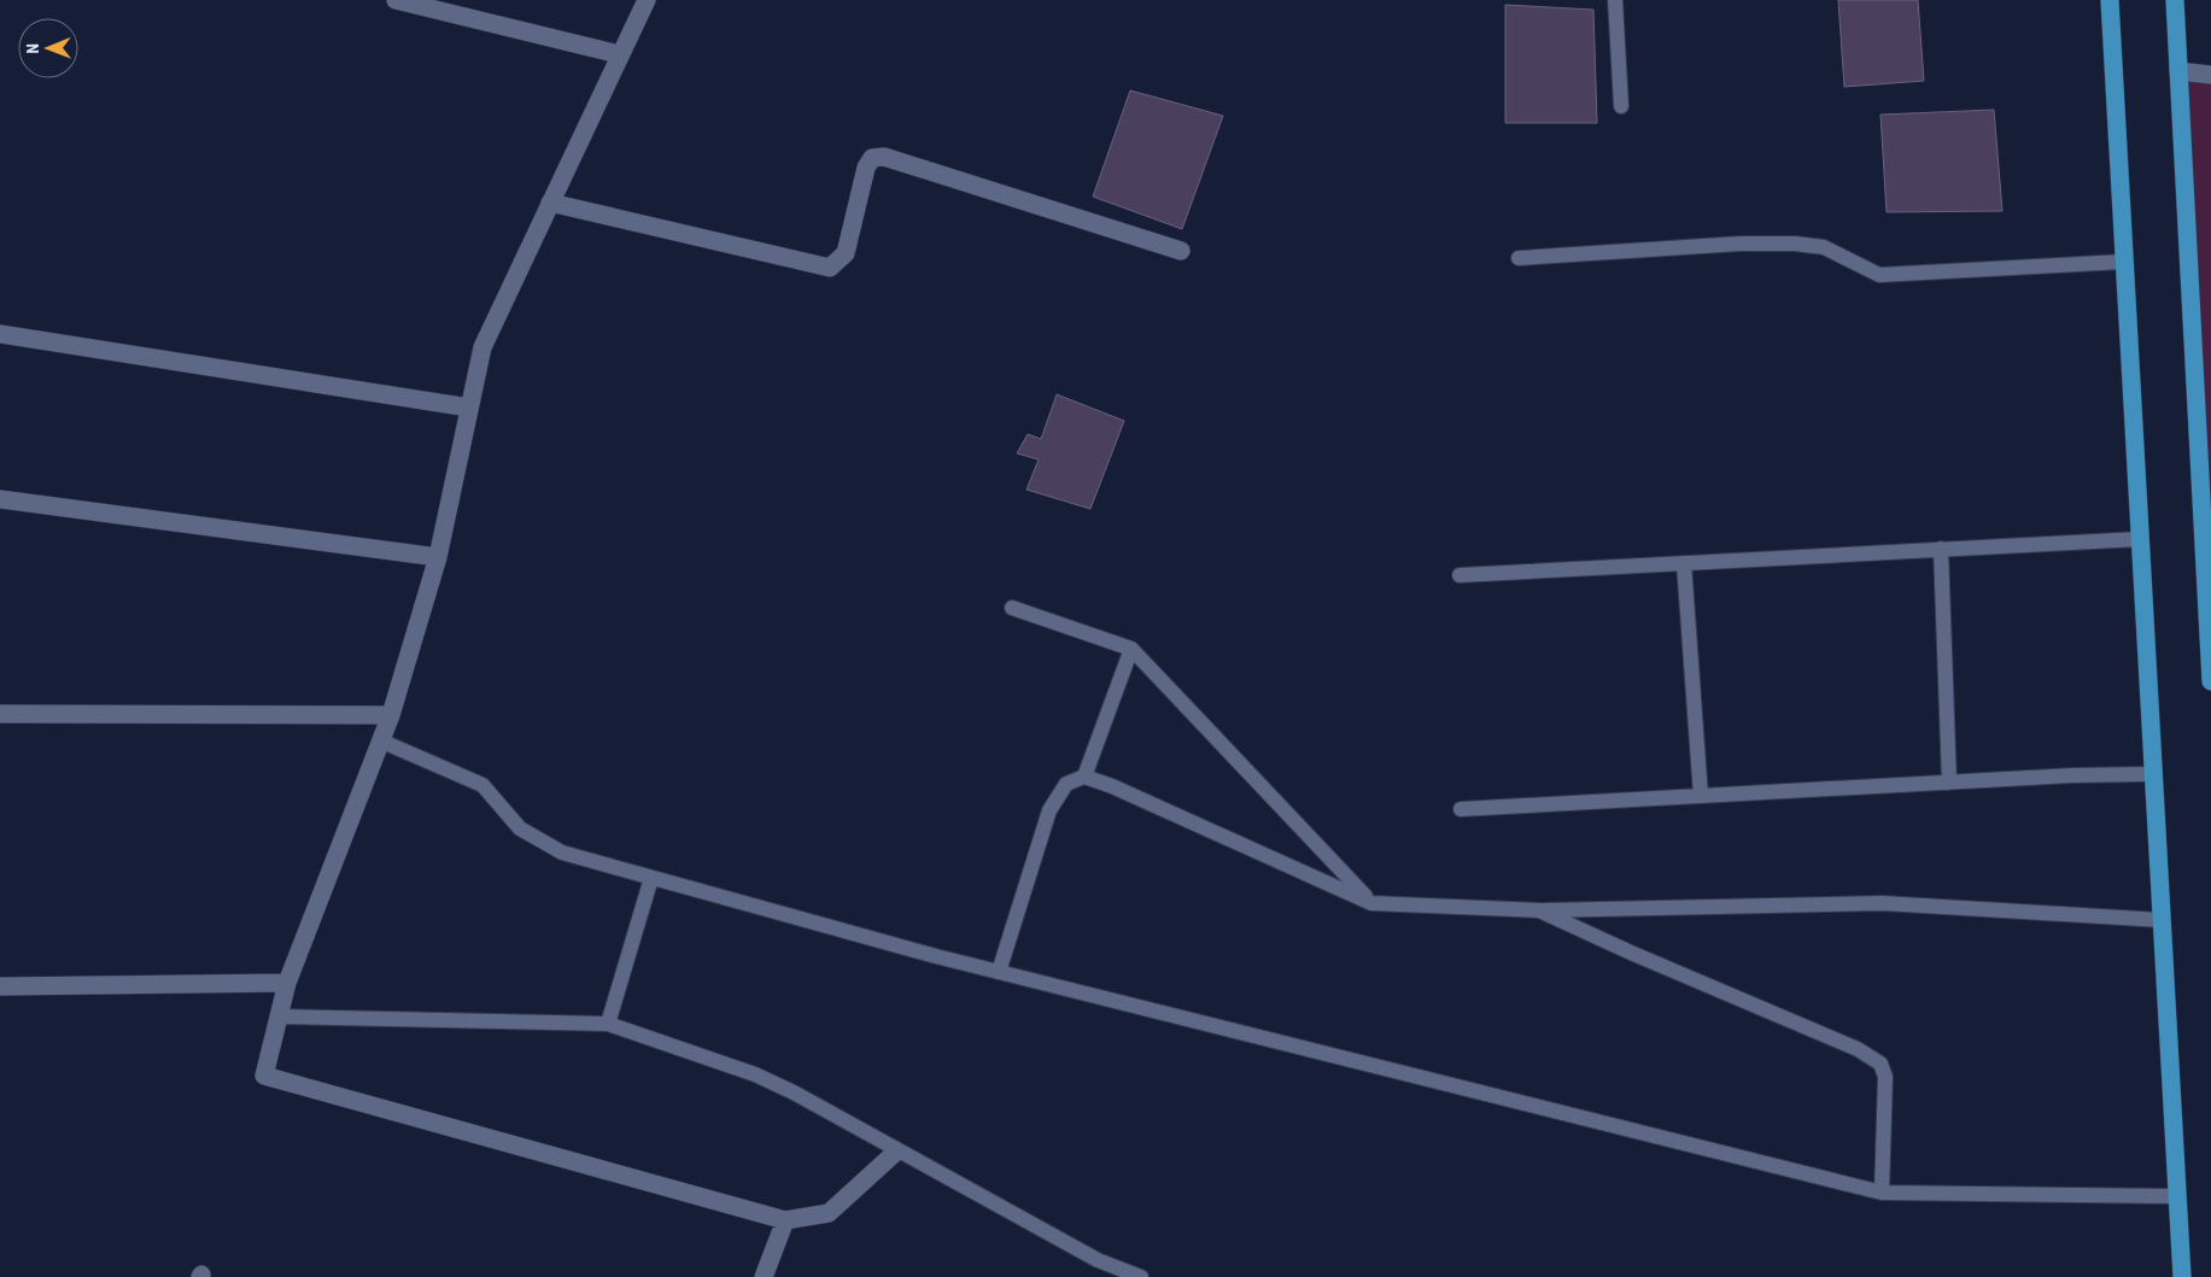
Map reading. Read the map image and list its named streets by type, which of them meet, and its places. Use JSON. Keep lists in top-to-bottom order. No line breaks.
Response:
{"north":"left"}
